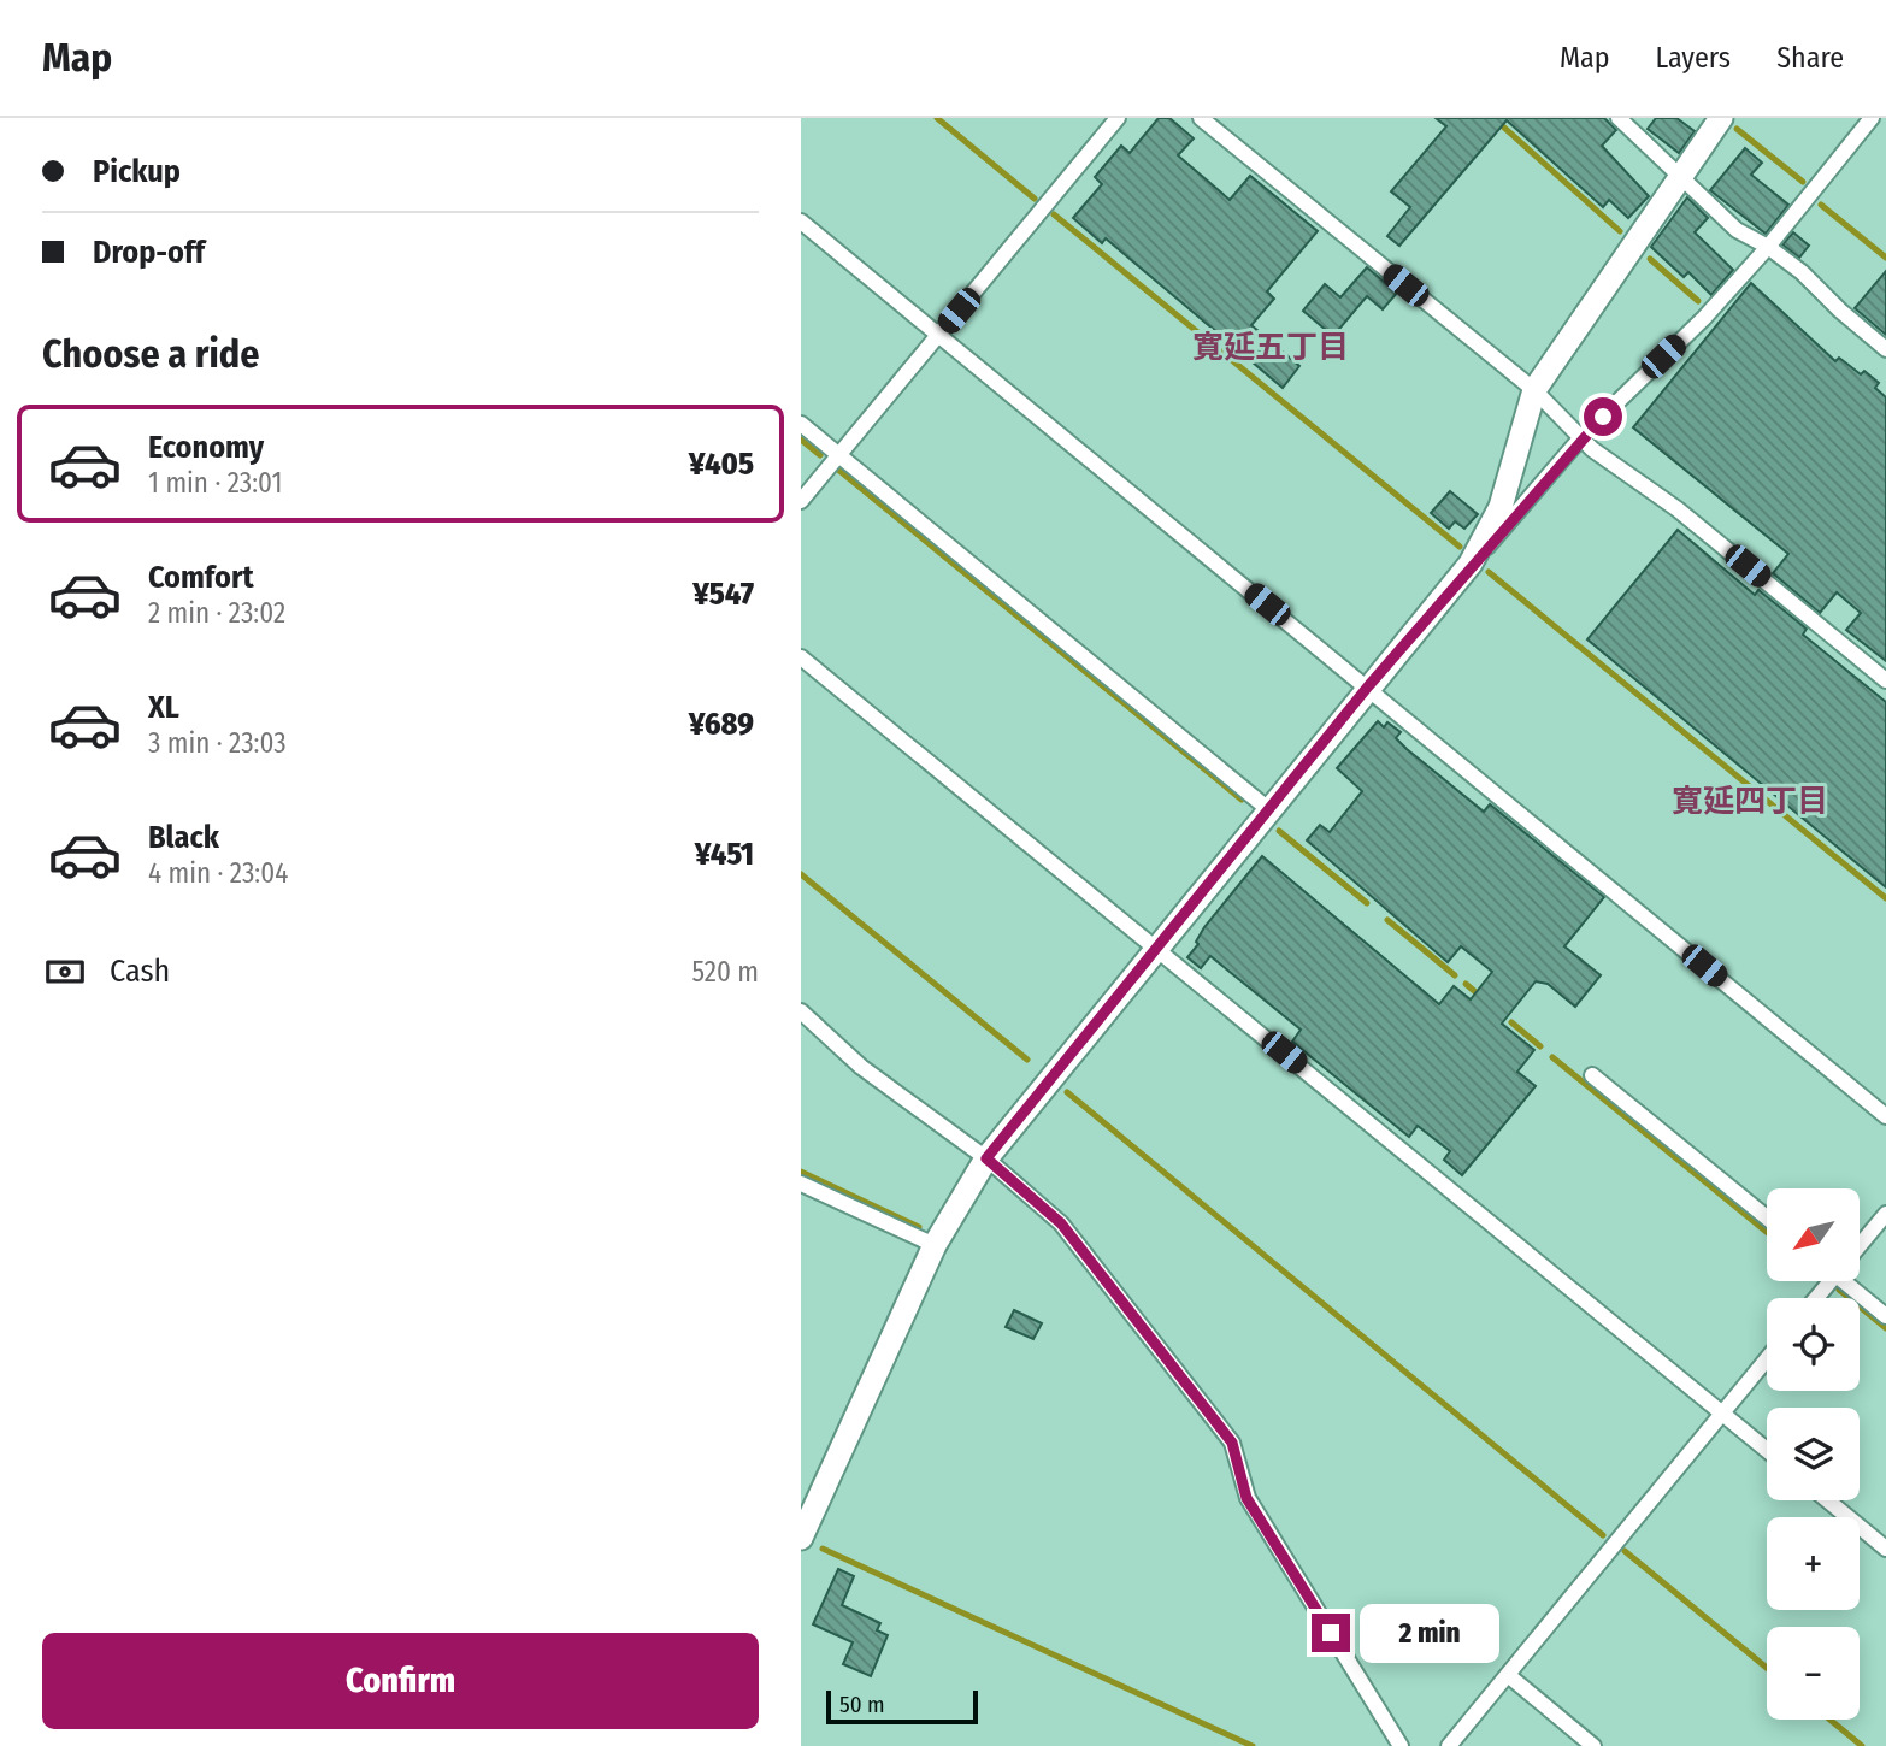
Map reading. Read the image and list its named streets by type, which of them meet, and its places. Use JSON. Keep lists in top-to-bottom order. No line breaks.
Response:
{"districts":["寛延五丁目","寛延四丁目"],"scale_bar":"50 m","north":"bottom left","page":{"header":"Map","nav":["Map","Layers","Share"],"banner":["Pickup","Drop-off"],"heading":"Choose a ride","list":[{"name":"Economy","note":"1 min · 23:01","value":"¥405"},{"name":"Comfort","note":"2 min · 23:02","value":"¥547"},{"name":"XL","note":"3 min · 23:03","value":"¥689"},{"name":"Black","note":"4 min · 23:04","value":"¥451"}],"pay":["Cash","520 m"],"map_buttons":["+","−"],"bubble":"2 min","buttons":"Confirm","scale":"50 m"}}
